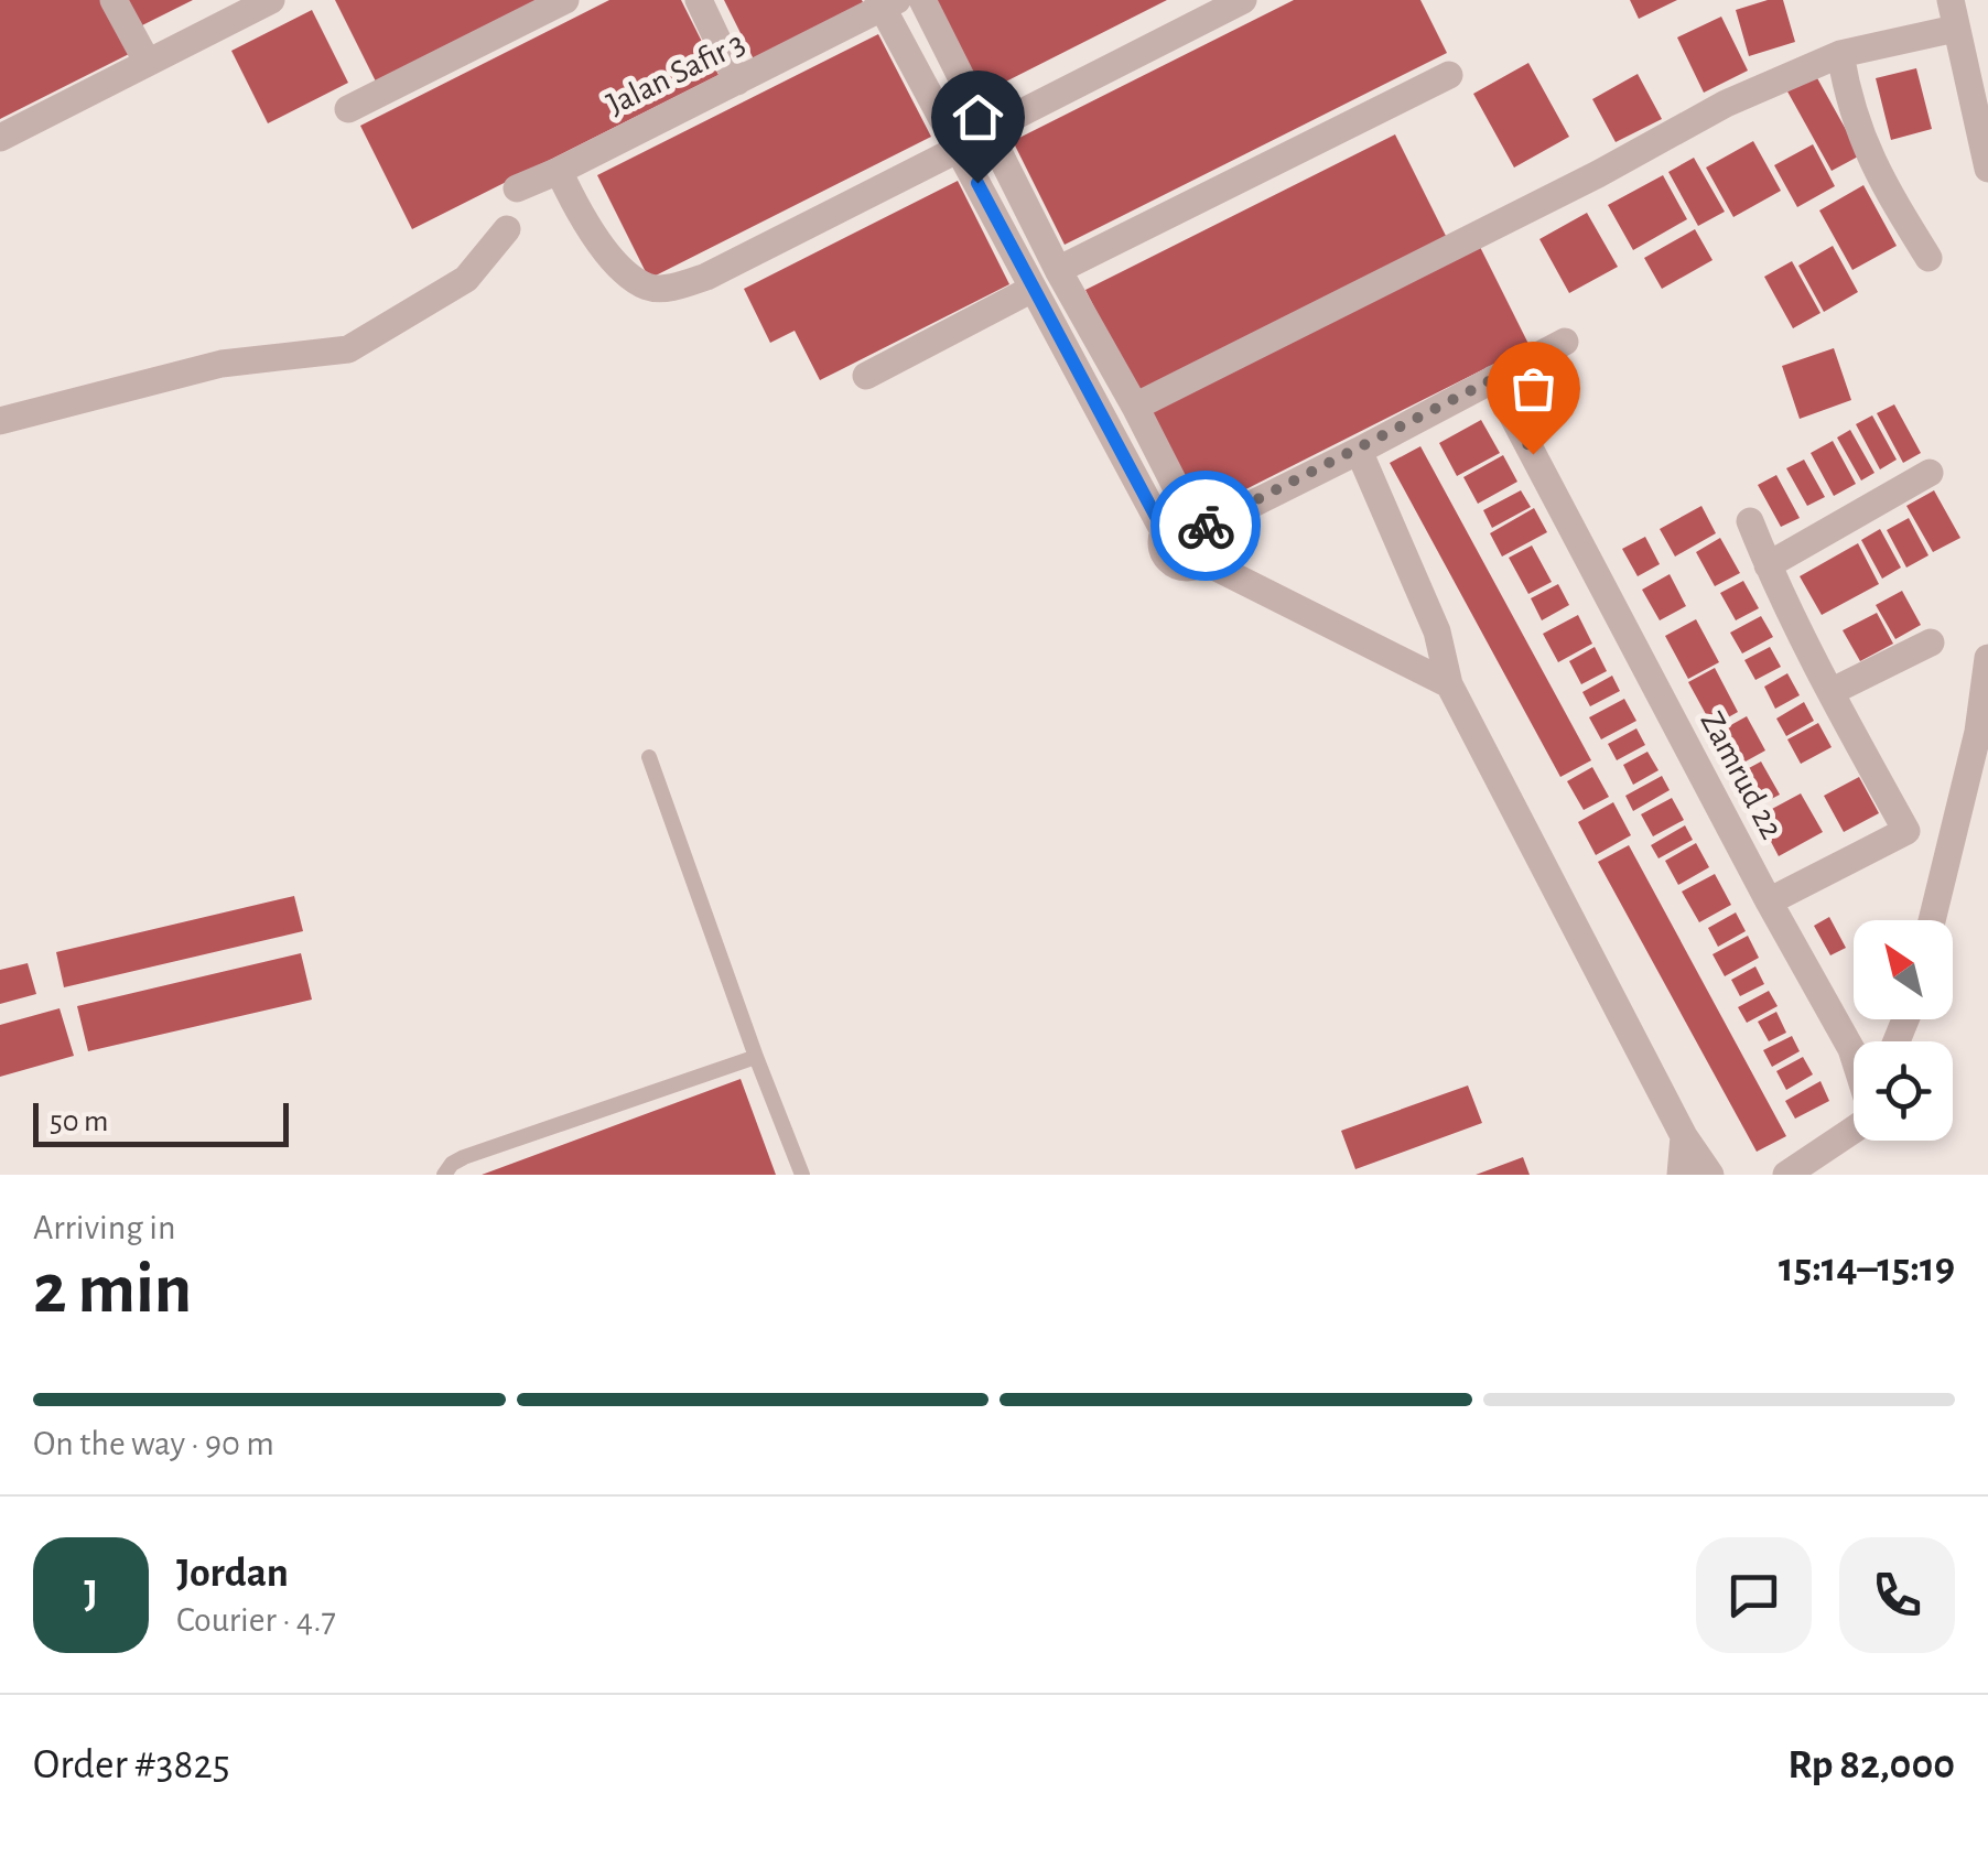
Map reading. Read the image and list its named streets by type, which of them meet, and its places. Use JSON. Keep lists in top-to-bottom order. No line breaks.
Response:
{"streets":{"street":["Jalan Safir 3","Zamrud 22"]},"scale_bar":"50 m","north":"top left","page":{"scale":"50 m","heading":["2 min","Arriving in","15:14–15:19"],"panel":["Jordan","Courier · 4.7","Order #3825","Rp 82,000"],"bar":"On the way · 90 m","round":"J"}}
